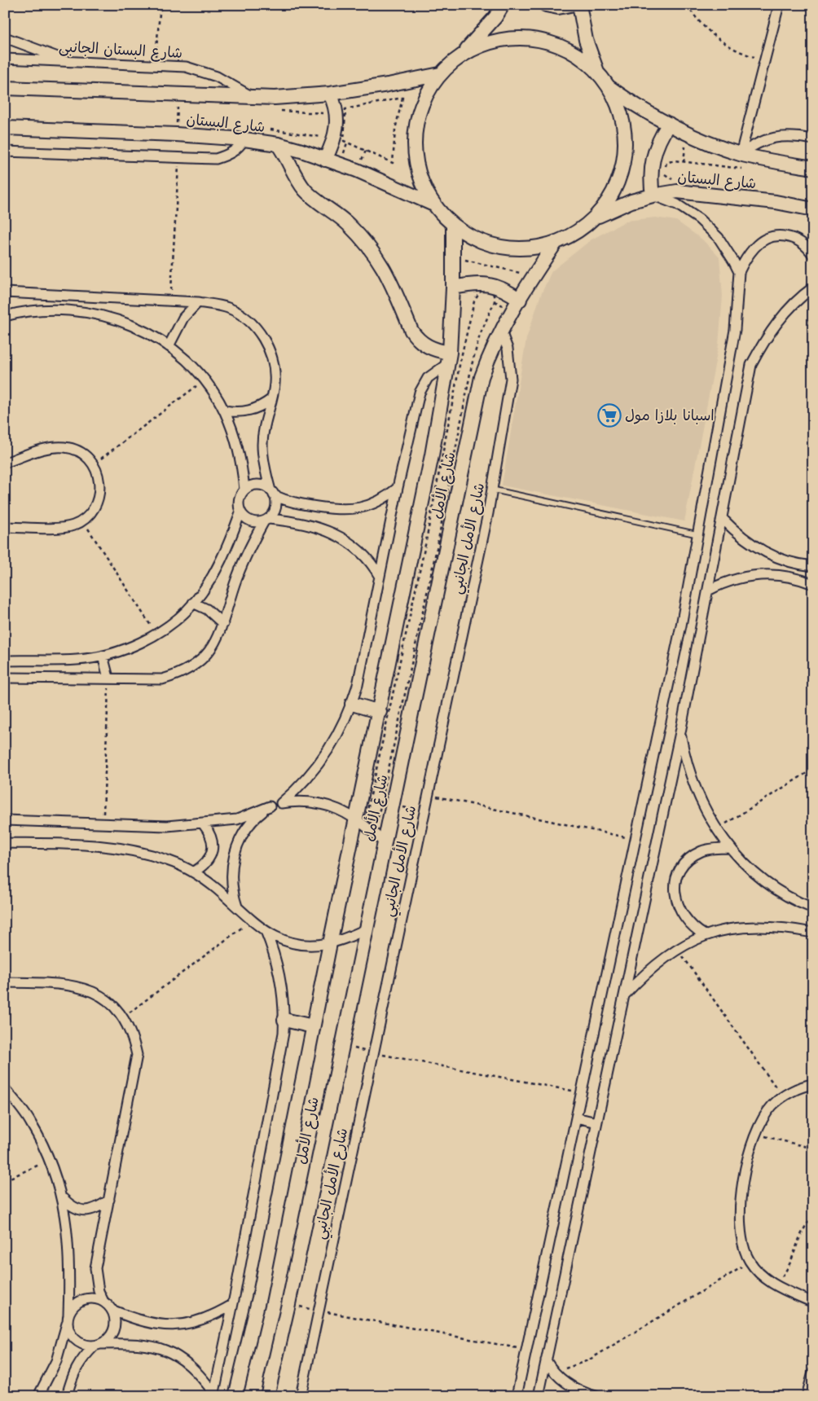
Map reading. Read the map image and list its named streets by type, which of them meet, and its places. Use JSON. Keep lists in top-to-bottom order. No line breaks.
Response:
{"streets":{"main road":["شارع البستان","شارع الأمل"],"street":["شارع البستان الجانبى","شارع الأمل الجانبي"]},"crossings":[["شارع البستان الجانبى","شارع البستان"],["شارع الأمل","شارع الأمل الجانبي"]],"places":{"supermarket":["اسبانا بلازا مول"]}}
